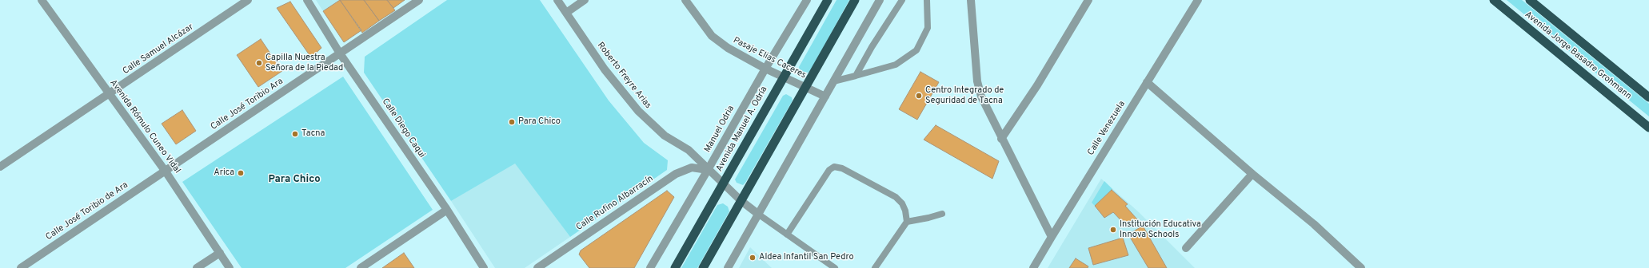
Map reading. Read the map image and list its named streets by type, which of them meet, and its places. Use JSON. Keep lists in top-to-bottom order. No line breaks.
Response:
{"streets":{"highway":["Avenida Jorge Basadre Grohmann","Avenida Manuel A. Odría"],"street":["Calle Samuel Alcázar","Pasaje Elias Caceres","Roberto Freyre Arias","Calle José Toribio Ara","Avenida Rómulo Cuneo Vidal","Calle Diego Caqui","Calle Venezuela","Manuel Odria","Calle Rufino Albarracín","Calle José Toribio de Ara"]},"crossings":[["Calle Samuel Alcázar","Avenida Rómulo Cuneo Vidal"],["Pasaje Elias Caceres","Manuel Odria"],["Pasaje Elias Caceres","Avenida Manuel A. Odría"],["Roberto Freyre Arias","Manuel Odria"],["Roberto Freyre Arias","Avenida Manuel A. Odría"],["Roberto Freyre Arias","Calle Rufino Albarracín"],["Calle José Toribio Ara","Avenida Rómulo Cuneo Vidal"],["Calle José Toribio Ara","Calle Diego Caqui"],["Calle José Toribio Ara","Calle José Toribio de Ara"],["Avenida Rómulo Cuneo Vidal","Calle José Toribio de Ara"],["Manuel Odria","Calle Rufino Albarracín"]],"districts":["Para Chico"],"places":["Capilla Nuestra Señora de la Piedad","Centro Integrado de Seguridad de Tacna","Para Chico","Tacna","Arica","Institución Educativa Innova Schools","Aldea Infantil San Pedro"]}
